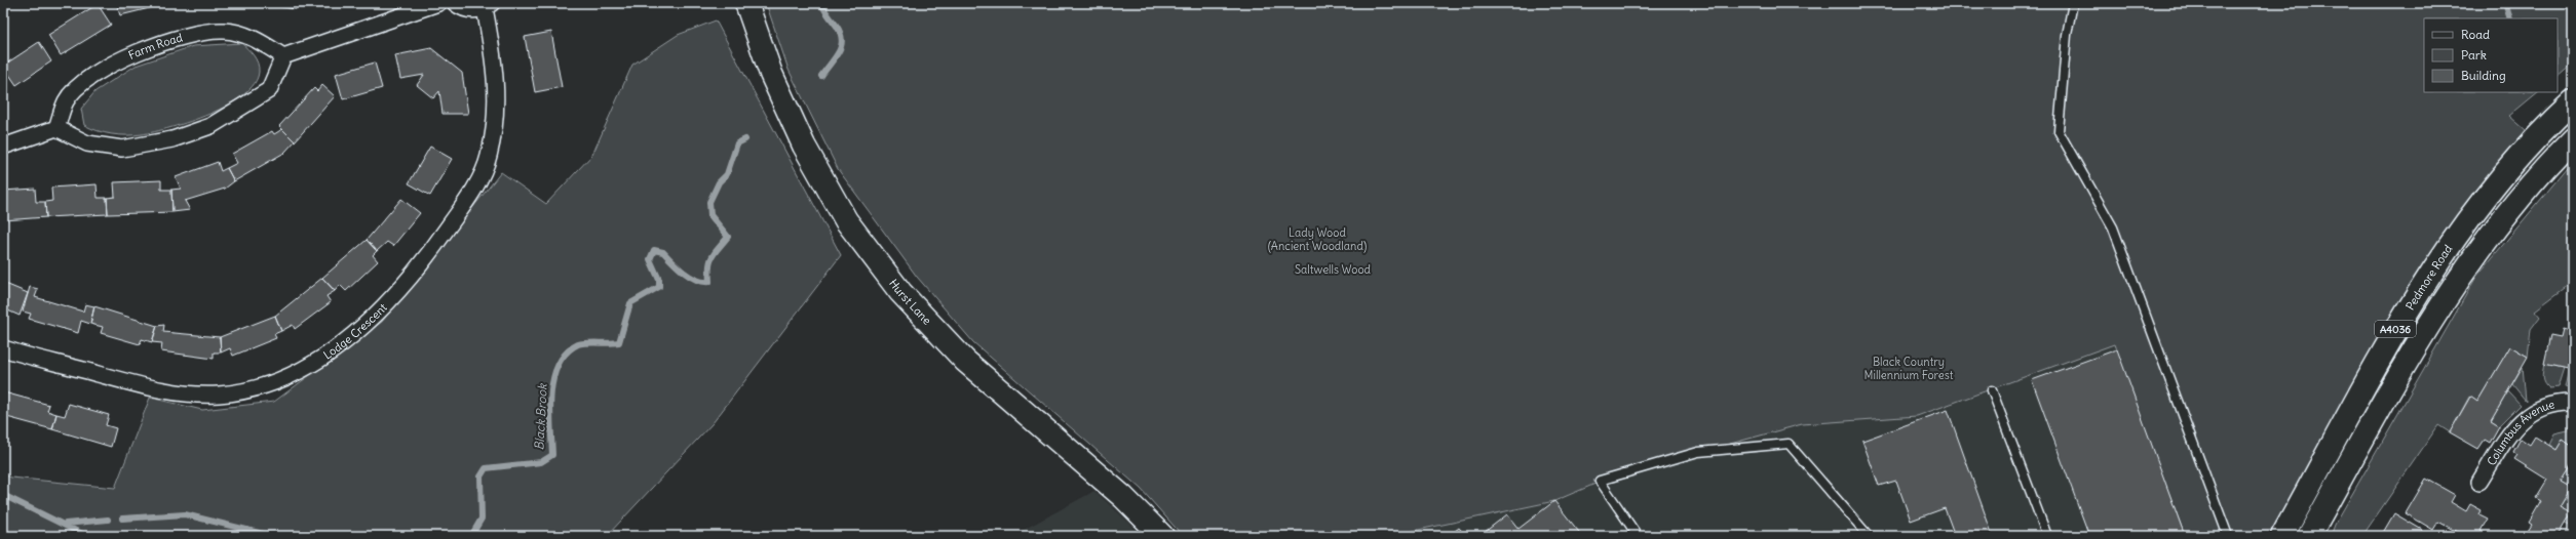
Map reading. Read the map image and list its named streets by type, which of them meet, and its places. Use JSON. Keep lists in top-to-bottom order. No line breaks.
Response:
{"streets":{"main road":["Pedmore Road","Hurst Lane","A4036"],"street":["Farm Road","Lodge Crescent","Columbus Avenue"]},"water":["Black Brook"],"parks":["Lady Wood (Ancient Woodland)","Saltwells Wood","Black Country Millennium Forest"],"legend":["Road","Park","Building"]}
